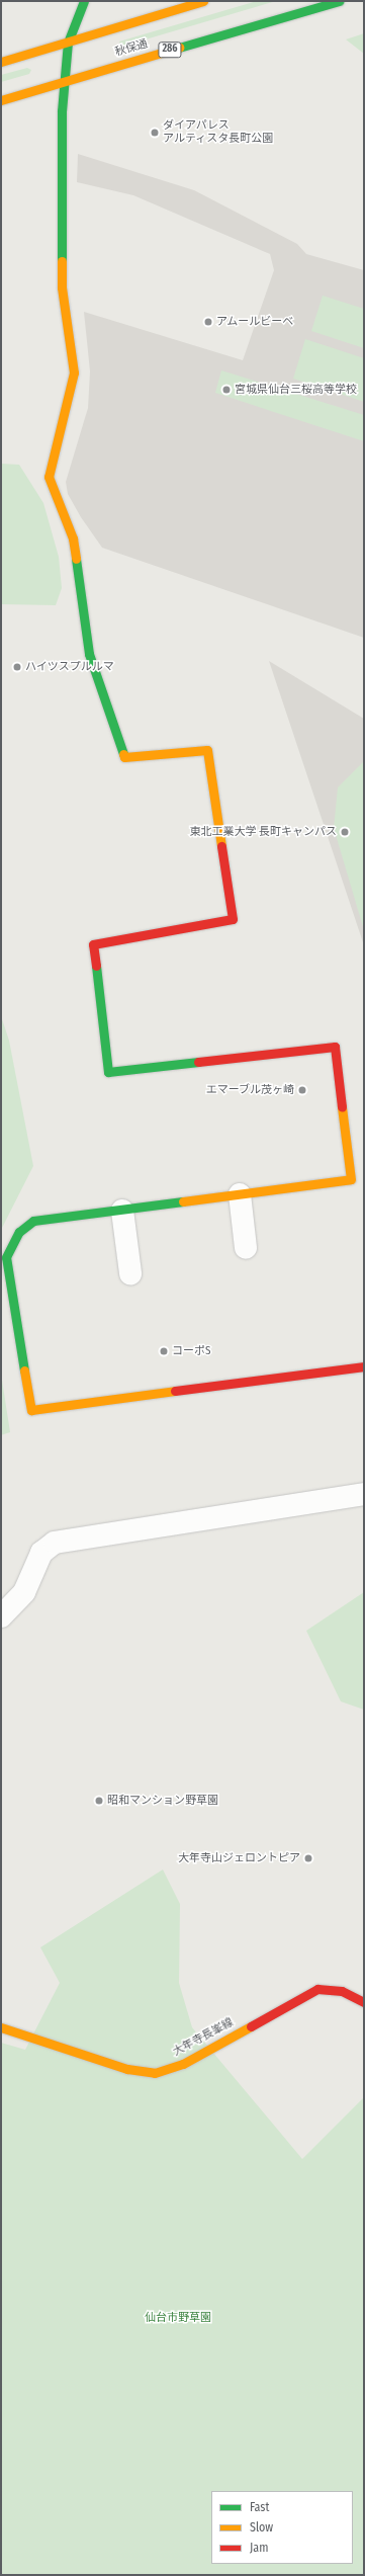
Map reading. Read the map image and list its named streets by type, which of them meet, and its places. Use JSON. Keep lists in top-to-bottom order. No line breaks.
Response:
{"streets":{"main road":["秋保通","286","大年寺長峯線"]},"parks":["仙台市野草園"],"places":["ダイアパレス アルティスタ長町公園","アムールビーベ","宮城県仙台三桜高等学校","ハイツスプルルマ","東北工業大学 長町キャンパス","エマーブル茂ヶ崎","コーポS","昭和マンション野草園","大年寺山ジェロントピア"],"legend":["Fast","Slow","Jam"]}
